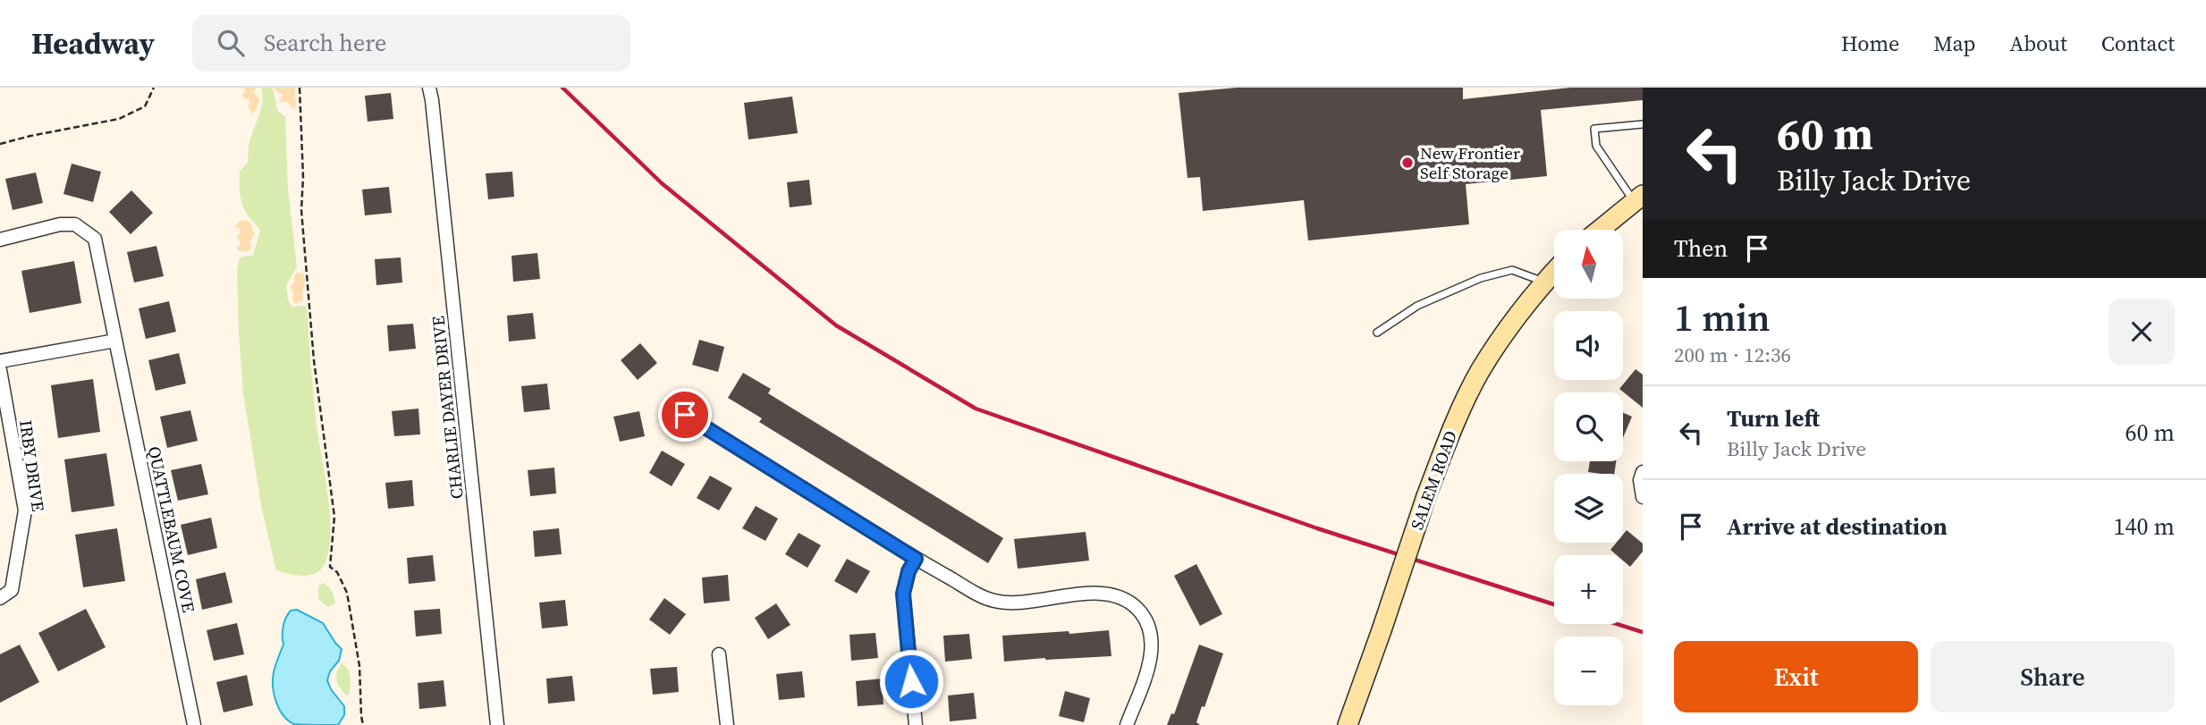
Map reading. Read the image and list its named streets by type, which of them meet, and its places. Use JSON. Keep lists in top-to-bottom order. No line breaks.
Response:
{"streets":{"main road":["SALEM ROAD"],"street":["CHARLIE DAYER DRIVE","IRBY DRIVE","QUATTLEBAUM COVE"]},"places":["New Frontier Self Storage"],"north":"top","page":{"header":"Headway","search":"Search here","nav":["Home","Map","About","Contact"],"turn":["60 m","Billy Jack Drive"],"then":"Then","map_buttons":["+","−"],"heading":["1 min","200 m · 12:36"],"list":[{"name":"Turn left","note":"Billy Jack Drive","value":"60 m"},{"name":"Arrive at destination","value":"140 m"}],"buttons":["Exit","Share"]}}
